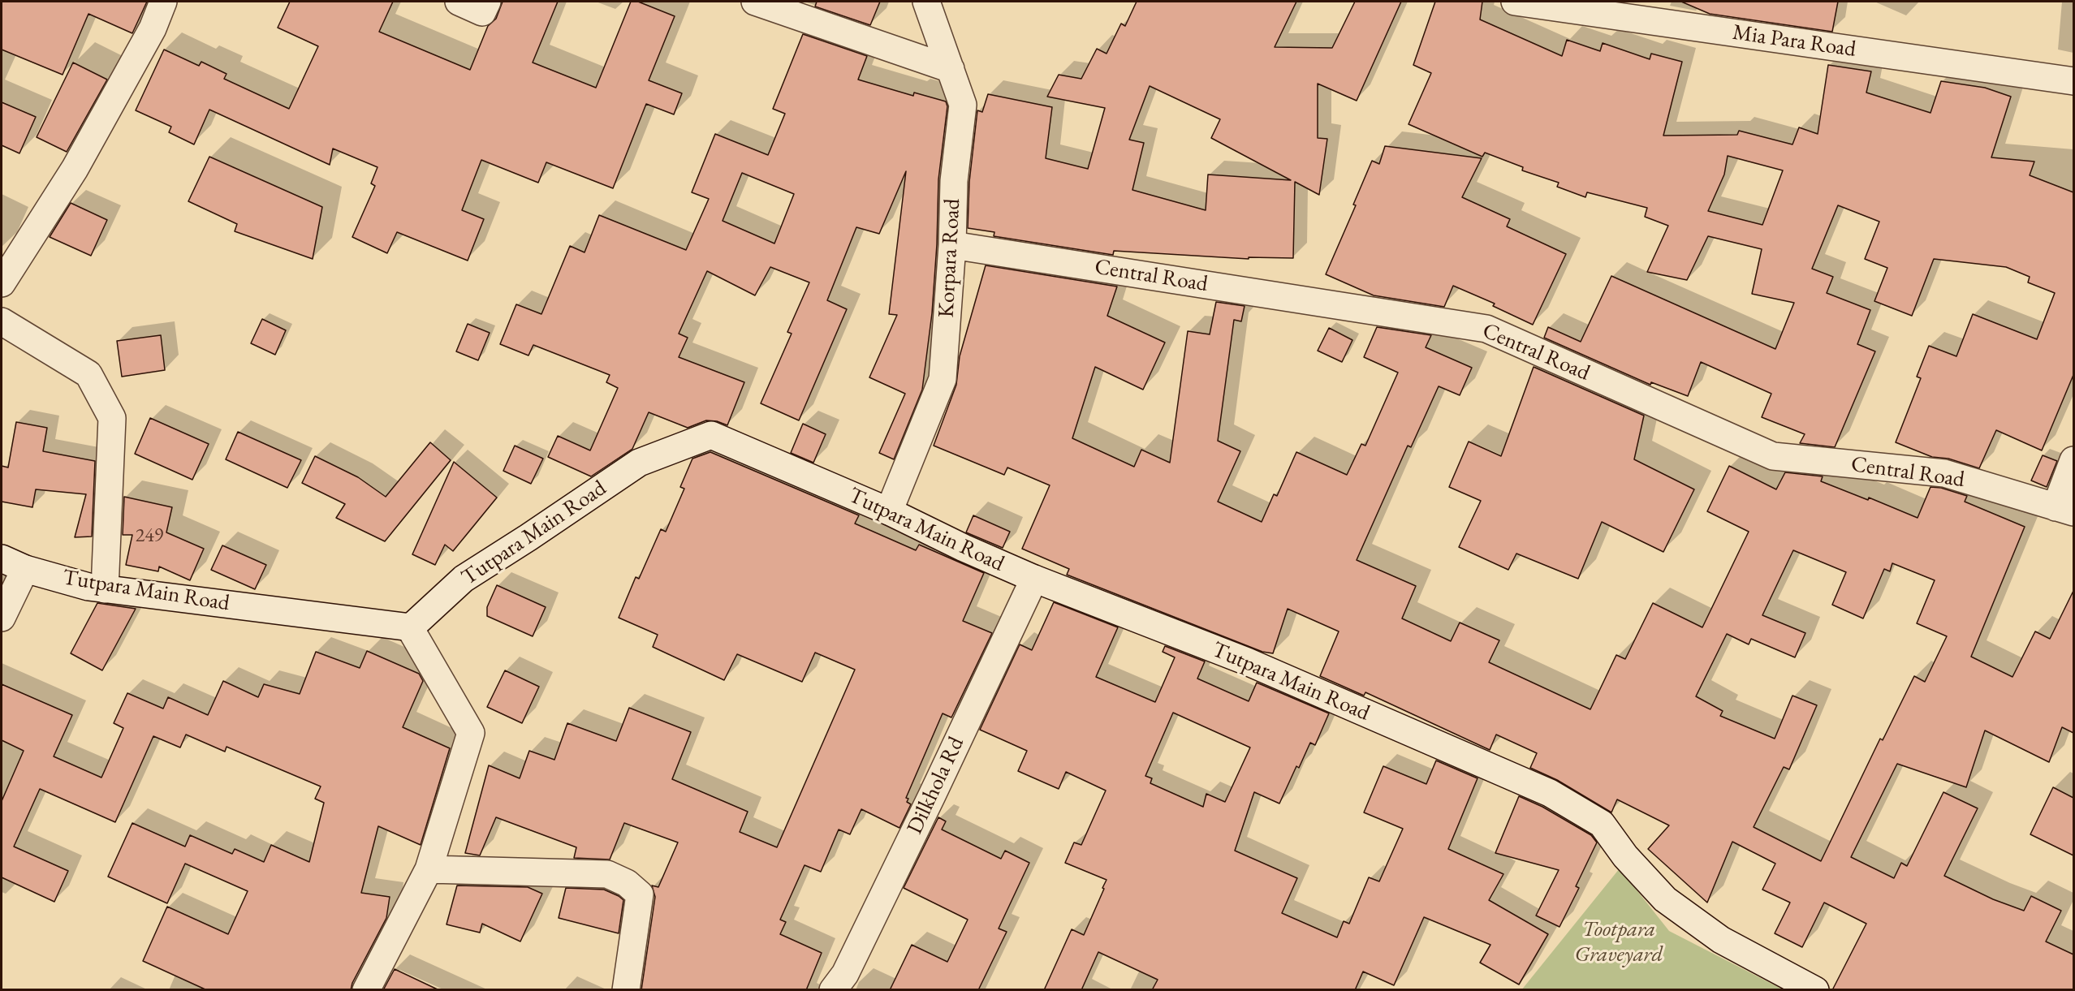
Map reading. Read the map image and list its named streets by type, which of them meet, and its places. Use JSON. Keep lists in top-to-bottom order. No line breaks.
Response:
{"streets":{"street":["Mia Para Road","Korpara Road","Central Road","Tutpara Main Road","Dilkhola Rd"]},"crossings":[["Korpara Road","Central Road"],["Korpara Road","Tutpara Main Road"],["Tutpara Main Road","Dilkhola Rd"]],"parks":["Tootpara Graveyard"],"house_numbers":["249"]}
